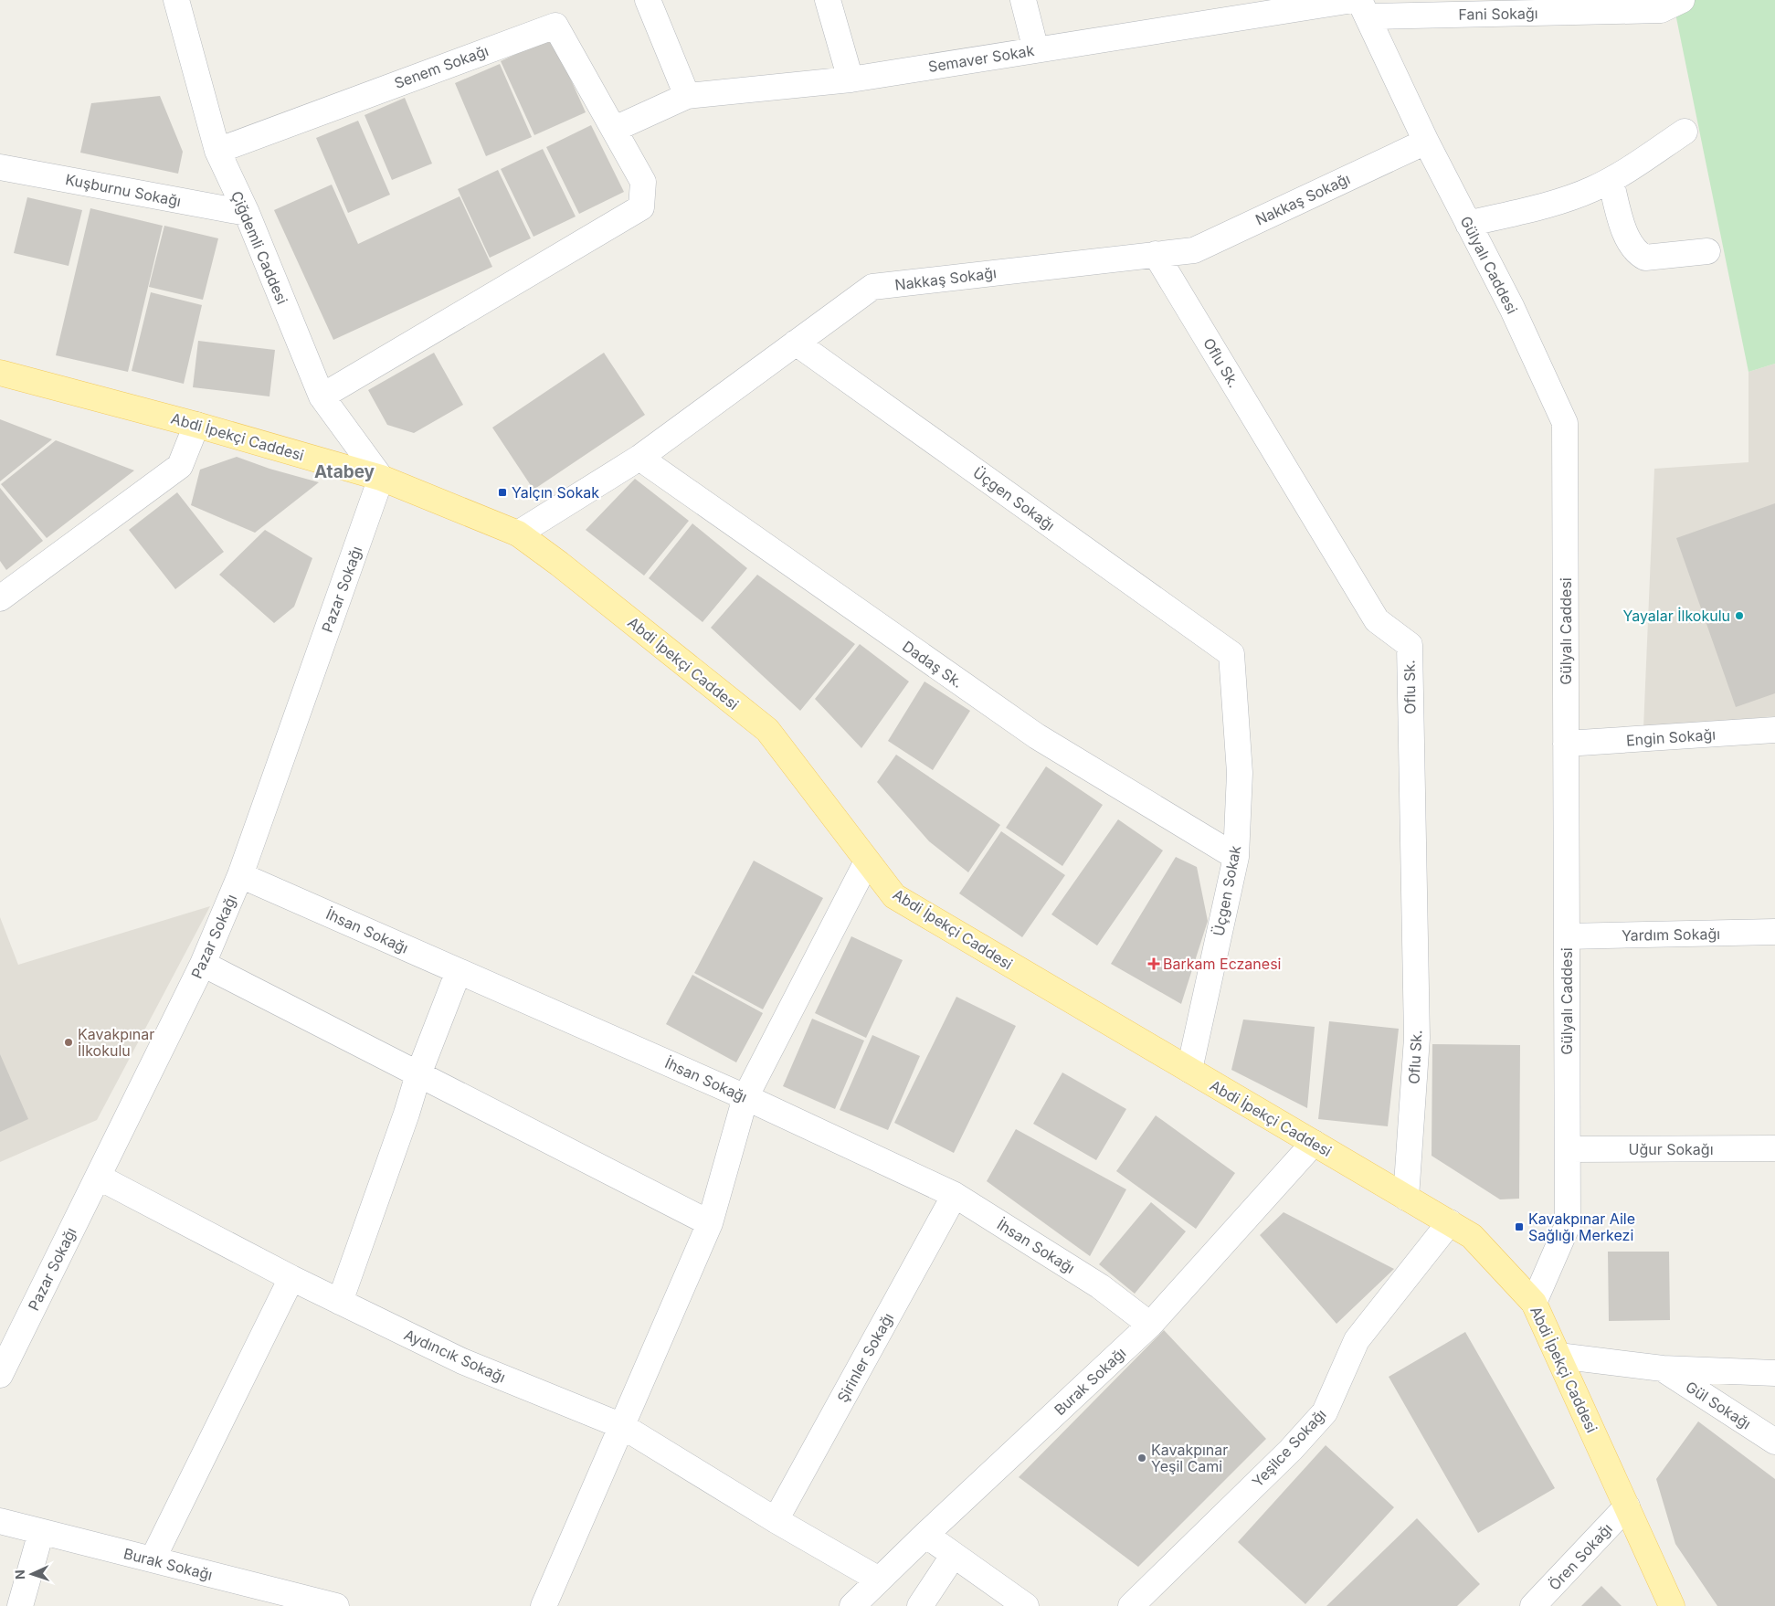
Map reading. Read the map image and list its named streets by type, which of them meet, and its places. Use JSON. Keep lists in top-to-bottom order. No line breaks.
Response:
{"streets":{"main road":["Abdi İpekçi Caddesi"],"street":["Fani Sokağı","Semaver Sokak","Senem Sokağı","Kuşburnu Sokağı","Nakkaş Sokağı","Çiğdemli Caddesi","Gülyalı Caddesi","Oflu Sk.","Üçgen Sokağı","Pazar Sokağı","Dadaş Sk.","Engin Sokağı","Üçgen Sokak","İhsan Sokağı","Yardım Sokağı","Uğur Sokağı","Aydıncık Sokağı","Şirinler Sokağı","Burak Sokağı","Gül Sokağı","Yeşilce Sokağı","Ören Sokağı"]},"crossings":[["Fani Sokağı","Semaver Sokak"],["Fani Sokağı","Gülyalı Caddesi"],["Semaver Sokak","Senem Sokağı"],["Semaver Sokak","Gülyalı Caddesi"],["Senem Sokağı","Çiğdemli Caddesi"],["Kuşburnu Sokağı","Çiğdemli Caddesi"],["Nakkaş Sokağı","Gülyalı Caddesi"],["Nakkaş Sokağı","Oflu Sk."],["Nakkaş Sokağı","Abdi İpekçi Caddesi"],["Nakkaş Sokağı","Üçgen Sokağı"],["Nakkaş Sokağı","Dadaş Sk."],["Çiğdemli Caddesi","Abdi İpekçi Caddesi"],["Çiğdemli Caddesi","Pazar Sokağı"],["Gülyalı Caddesi","Abdi İpekçi Caddesi"],["Gülyalı Caddesi","Engin Sokağı"],["Gülyalı Caddesi","Yardım Sokağı"],["Gülyalı Caddesi","Uğur Sokağı"],["Oflu Sk.","Abdi İpekçi Caddesi"],["Abdi İpekçi Caddesi","Pazar Sokağı"],["Abdi İpekçi Caddesi","Üçgen Sokak"],["Abdi İpekçi Caddesi","Burak Sokağı"],["Abdi İpekçi Caddesi","Yeşilce Sokağı"],["Abdi İpekçi Caddesi","Ören Sokağı"],["Üçgen Sokağı","Üçgen Sokak"],["Pazar Sokağı","İhsan Sokağı"],["Pazar Sokağı","Aydıncık Sokağı"],["Dadaş Sk.","Üçgen Sokak"],["İhsan Sokağı","Şirinler Sokağı"],["İhsan Sokağı","Burak Sokağı"]],"districts":["Atabey"],"places":{"transit":["Yalçın Sokak","Kavakpınar Aile Sağlığı Merkezi"],"other":["Yayalar İlkokulu","Kavakpınar İlkokulu","Kavakpınar Yeşil Cami"],"health":["Barkam Eczanesi"]},"north":"left"}
